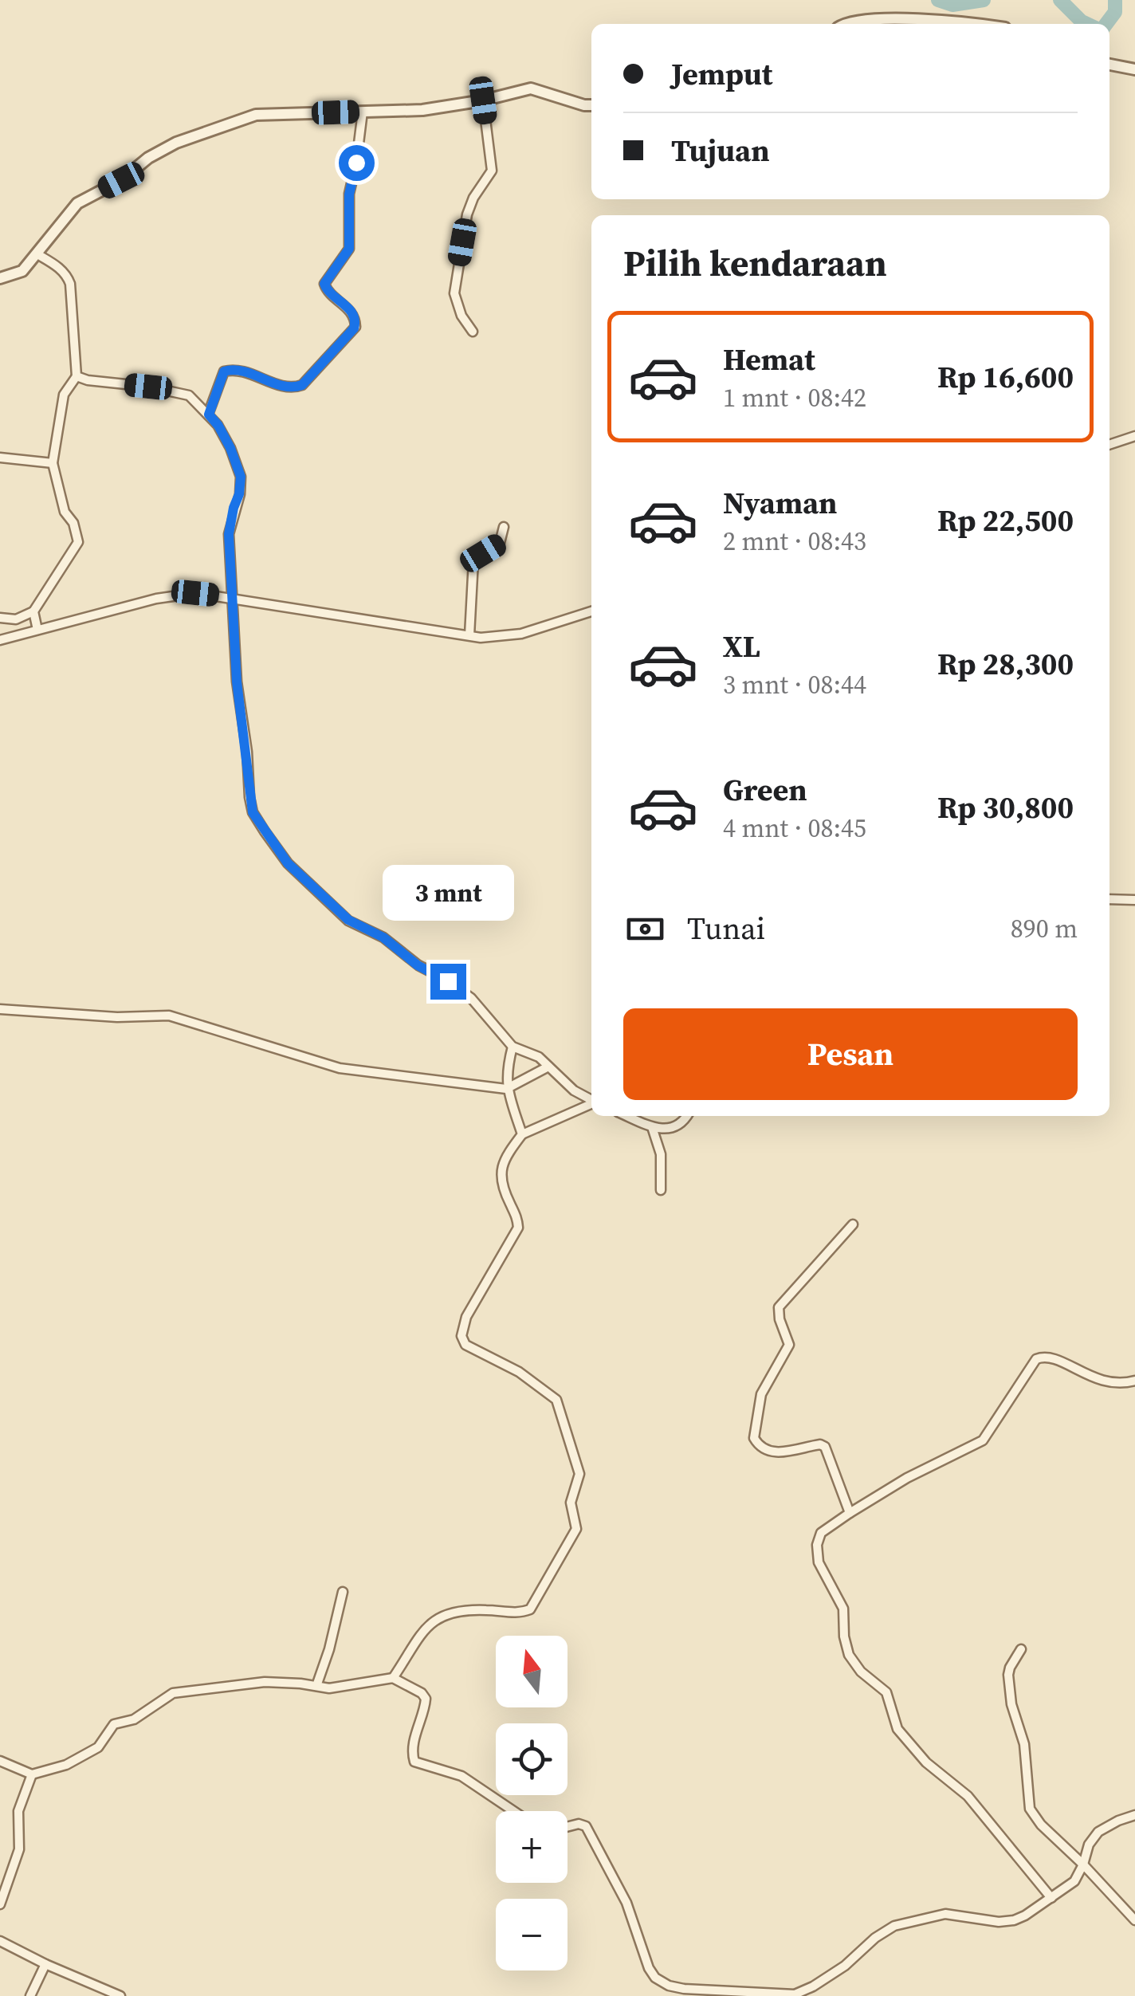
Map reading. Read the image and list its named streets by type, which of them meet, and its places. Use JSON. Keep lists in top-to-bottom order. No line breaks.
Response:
{"north":"top","page":{"banner":["Jemput","Tujuan"],"heading":"Pilih kendaraan","list":[{"name":"Hemat","note":"1 mnt · 08:42","value":"Rp 16,600"},{"name":"Nyaman","note":"2 mnt · 08:43","value":"Rp 22,500"},{"name":"XL","note":"3 mnt · 08:44","value":"Rp 28,300"},{"name":"Green","note":"4 mnt · 08:45","value":"Rp 30,800"}],"bubble":"3 mnt","pay":["Tunai","890 m"],"buttons":"Pesan","map_buttons":["+","−"]}}
